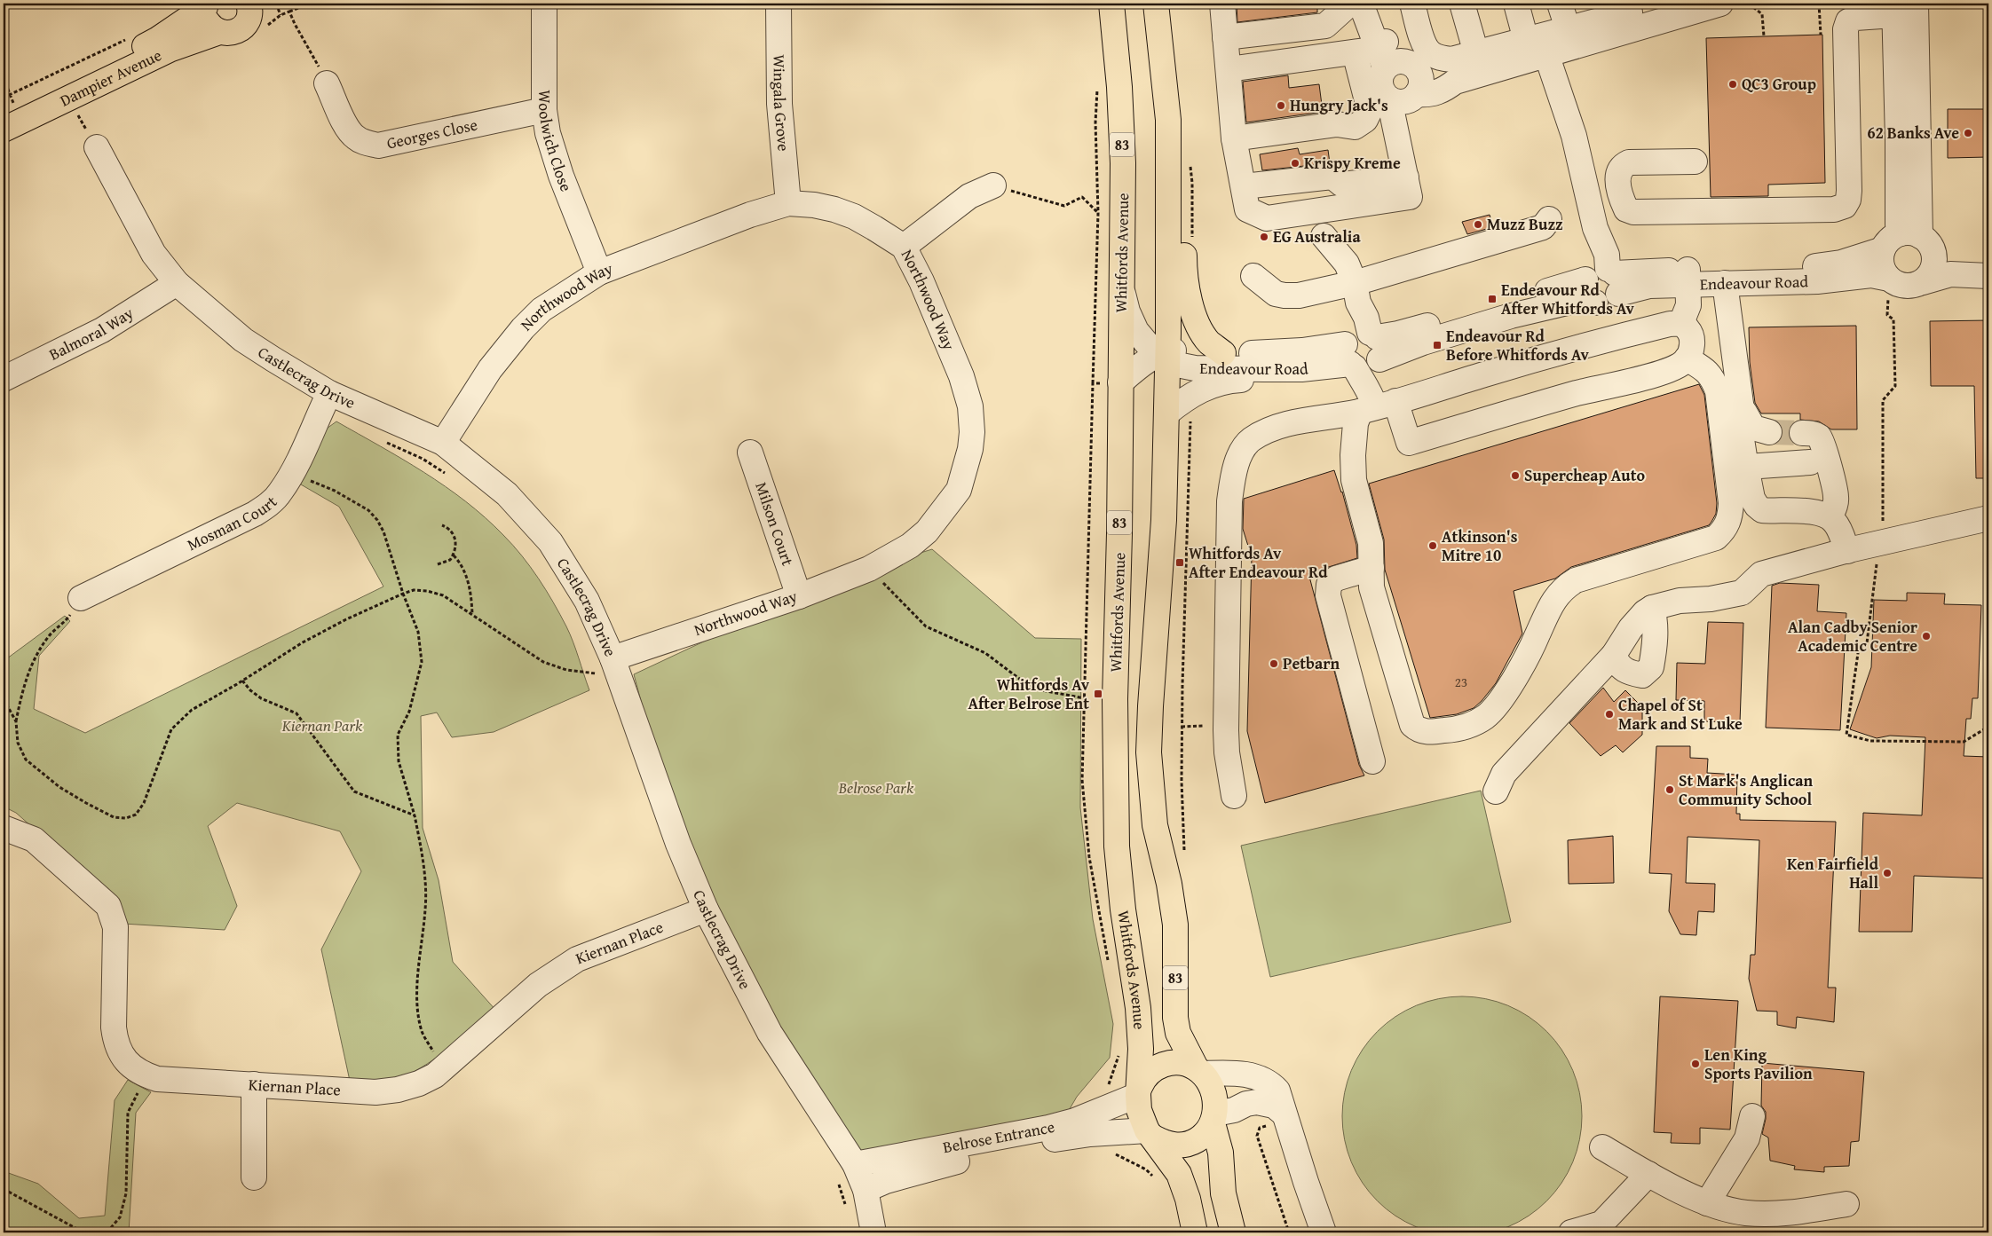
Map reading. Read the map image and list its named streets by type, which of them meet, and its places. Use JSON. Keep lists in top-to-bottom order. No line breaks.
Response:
{"streets":{"main road":["Dampier Avenue","83","Whitfords Avenue"],"street":["Wingala Grove","Georges Close","Woolwich Close","Endeavour Road","Northwood Way","Balmoral Way","Castlecrag Drive","Mosman Court","Milson Court","Kiernan Place","Belrose Entrance"]},"crossings":[["Wingala Grove","Northwood Way"],["Georges Close","Woolwich Close"],["Woolwich Close","Northwood Way"],["83","Whitfords Avenue"],["83","Endeavour Road"],["83","Belrose Entrance"],["Whitfords Avenue","Endeavour Road"],["Whitfords Avenue","Belrose Entrance"],["Northwood Way","Castlecrag Drive"],["Northwood Way","Milson Court"],["Balmoral Way","Castlecrag Drive"],["Castlecrag Drive","Mosman Court"],["Castlecrag Drive","Kiernan Place"],["Castlecrag Drive","Belrose Entrance"]],"parks":["Kiernan Park","Belrose Park"],"places":{"other":["QC3 Group","Hungry Jack's","62 Banks Ave","Krispy Kreme","Muzz Buzz","EG Australia","Supercheap Auto","Atkinson's Mitre 10","Alan Cadby Senior Academic Centre","Petbarn","Chapel of St Mark and St Luke","St Mark's Anglican Community School","Ken Fairfield Hall","Len King Sports Pavilion"],"transit":["Endeavour Rd After Whitfords Av","Endeavour Rd Before Whitfords Av","Whitfords Av After Endeavour Rd","Whitfords Av After Belrose Ent"]},"house_numbers":["23"]}
